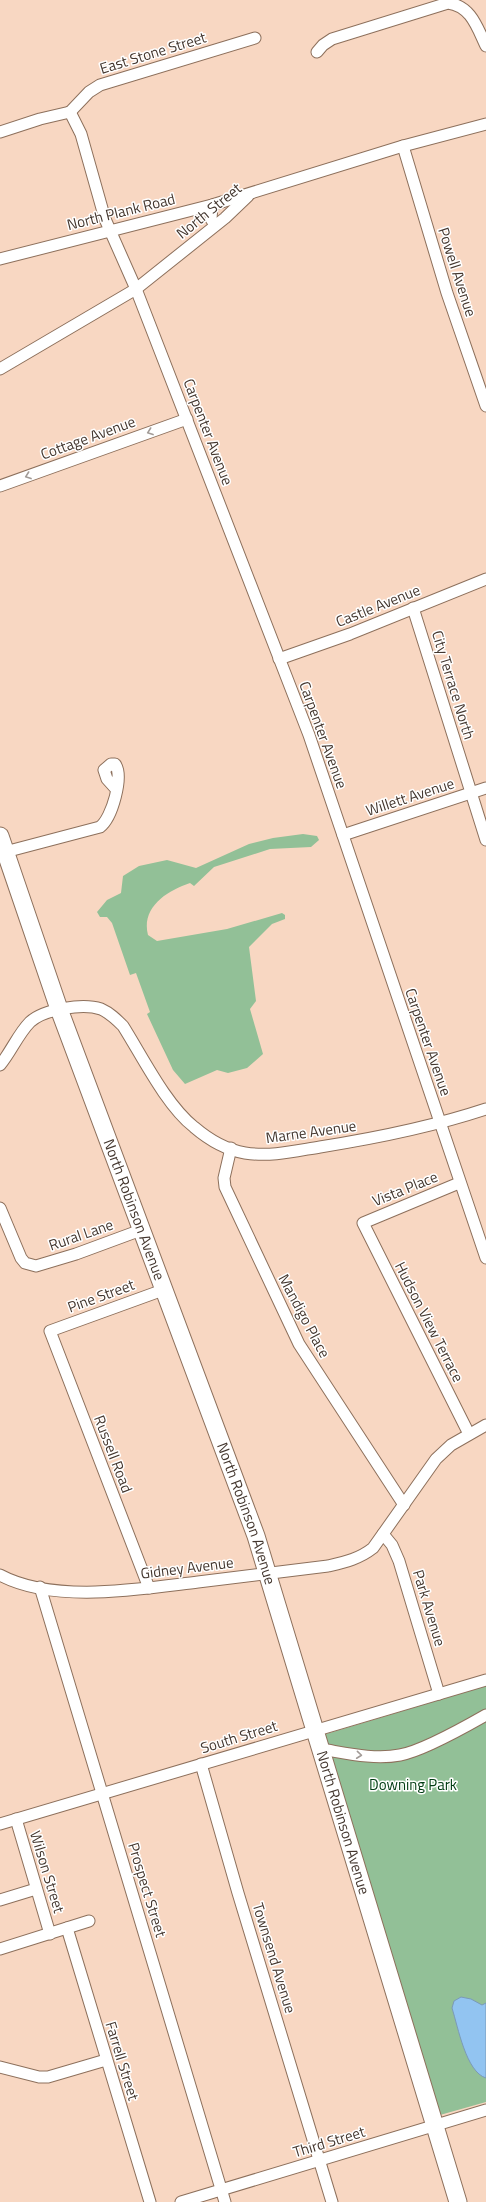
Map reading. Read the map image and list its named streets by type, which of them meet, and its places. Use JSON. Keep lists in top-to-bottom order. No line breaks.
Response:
{"streets":{"highway":["North Robinson Avenue"],"street":["East Stone Street","North Street","North Plank Road","Powell Avenue","Carpenter Avenue","Cottage Avenue","Castle Avenue","City Terrace North","Willett Avenue","Marne Avenue","Vista Place","Rural Lane","Pine Street","Mandigo Place","Hudson View Terrace","Russell Road","Gidney Avenue","Park Avenue","South Street","Wilson Street","Prospect Street","Townsend Avenue","Farrell Street","Third Street"]},"crossings":[["East Stone Street","Carpenter Avenue"],["North Street","North Plank Road"],["North Street","Powell Avenue"],["North Street","Carpenter Avenue"],["North Plank Road","Carpenter Avenue"],["Carpenter Avenue","Cottage Avenue"],["Carpenter Avenue","Castle Avenue"],["Carpenter Avenue","Willett Avenue"],["Carpenter Avenue","Marne Avenue"],["Carpenter Avenue","Vista Place"],["Castle Avenue","City Terrace North"],["City Terrace North","Willett Avenue"],["Marne Avenue","North Robinson Avenue"],["Marne Avenue","Mandigo Place"],["Vista Place","Hudson View Terrace"],["North Robinson Avenue","Rural Lane"],["North Robinson Avenue","Pine Street"],["North Robinson Avenue","Gidney Avenue"],["North Robinson Avenue","South Street"],["North Robinson Avenue","Third Street"],["Pine Street","Russell Road"],["Mandigo Place","Gidney Avenue"],["Hudson View Terrace","Gidney Avenue"],["Russell Road","Gidney Avenue"],["Gidney Avenue","Park Avenue"],["Gidney Avenue","Prospect Street"],["Park Avenue","South Street"],["South Street","Wilson Street"],["South Street","Prospect Street"],["South Street","Townsend Avenue"],["Prospect Street","Third Street"],["Townsend Avenue","Third Street"]],"one_way":["Cottage Avenue"],"parks":["Downing Park"]}
